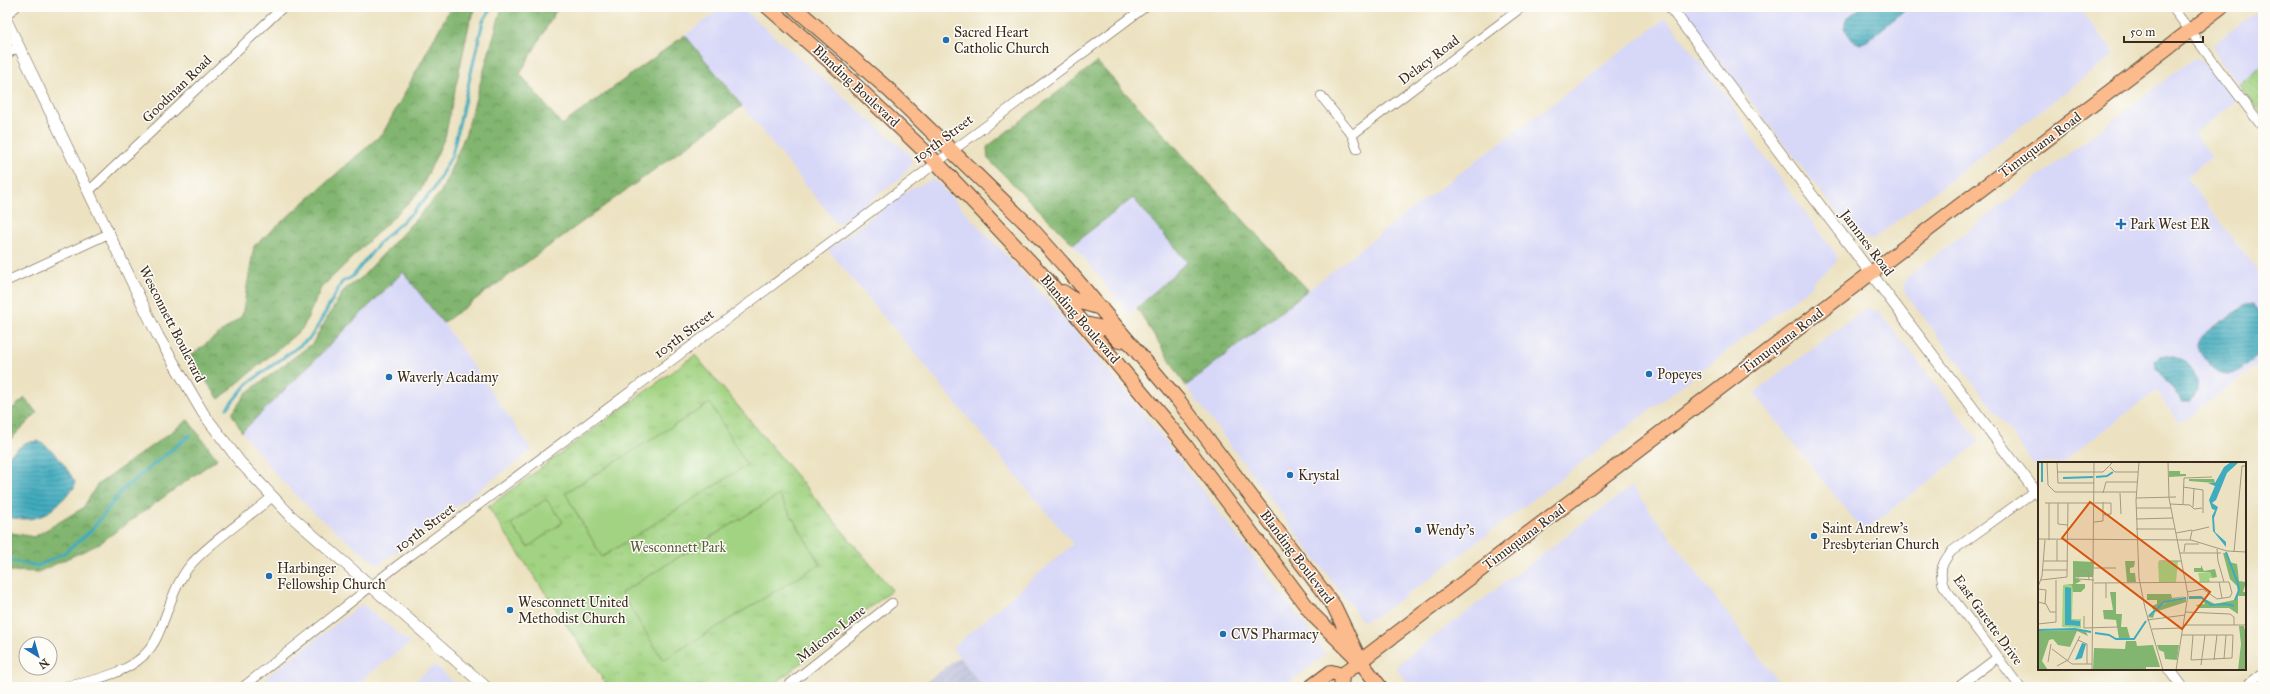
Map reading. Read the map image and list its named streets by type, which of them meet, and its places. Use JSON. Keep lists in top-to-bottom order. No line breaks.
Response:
{"streets":{"main road":["Blanding Boulevard","Timuquana Road"],"street":["Delacy Road","Goodman Road","105th Street","Jammes Road","Wesconnett Boulevard","East Garette Drive","Malcone Lane"]},"crossings":[["Blanding Boulevard","105th Street"],["Blanding Boulevard","Timuquana Road"],["Goodman Road","Wesconnett Boulevard"],["105th Street","Wesconnett Boulevard"],["Timuquana Road","Jammes Road"],["Jammes Road","East Garette Drive"]],"parks":["Wesconnett Park"],"places":{"other":["Sacred Heart Catholic Church","Popeyes","Waverly Acadamy","Krystal","Wendy's","Saint Andrew's Presbyterian Church","Harbinger Fellowship Church","Wesconnett United Methodist Church","CVS Pharmacy"],"health":["Park West ER"]},"scale_bar":"50 m","north":"bottom right"}
